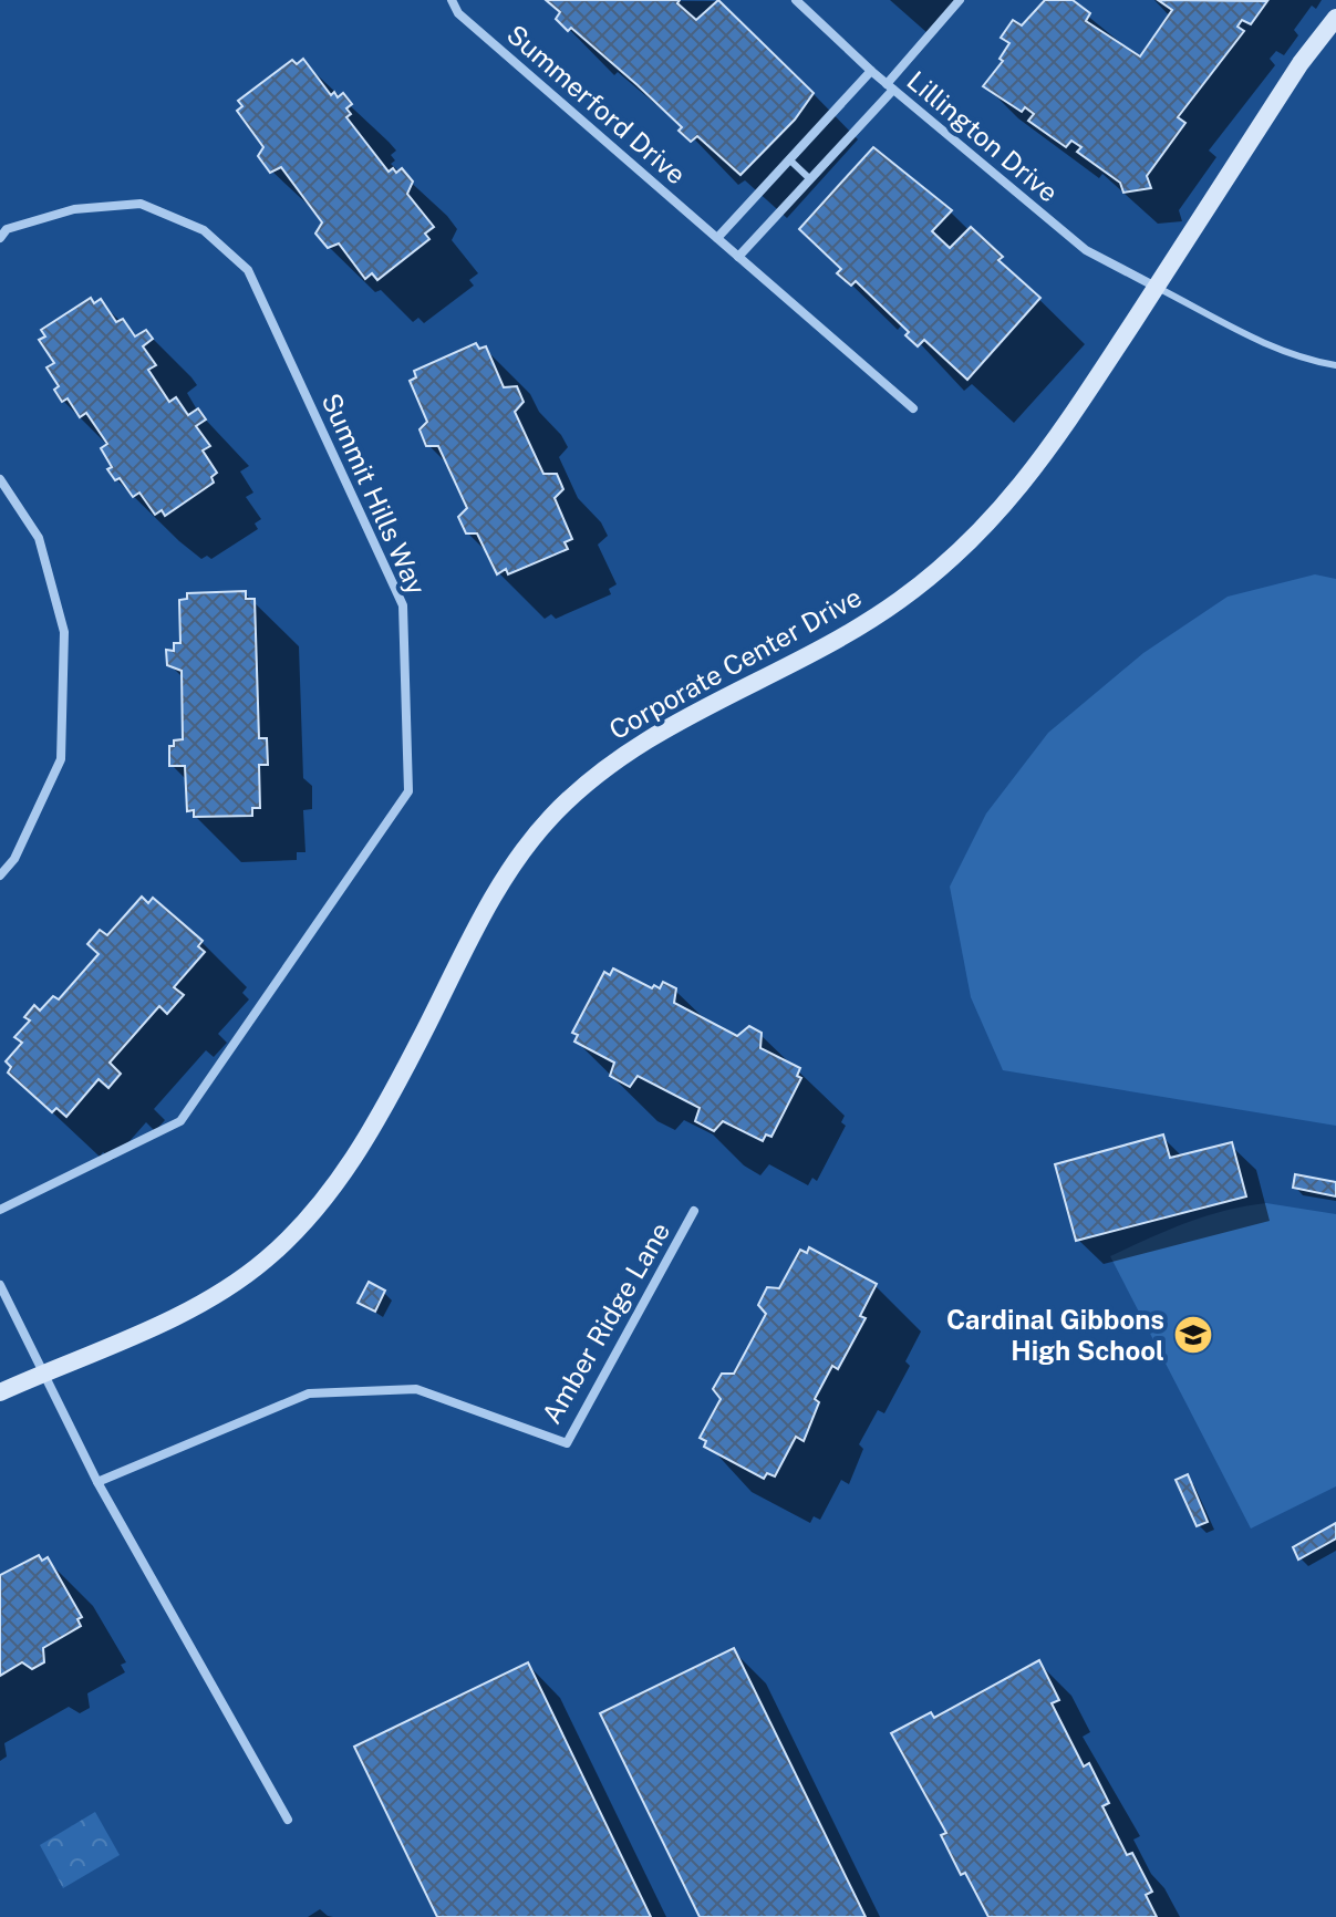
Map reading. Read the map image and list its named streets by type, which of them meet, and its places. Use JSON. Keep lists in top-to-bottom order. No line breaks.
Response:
{"streets":{"street":["Summerford Drive","Lillington Drive","Summit Hills Way","Corporate Center Drive","Amber Ridge Lane"]},"crossings":[["Lillington Drive","Corporate Center Drive"]],"places":{"school or university":["Cardinal Gibbons High School"]}}
